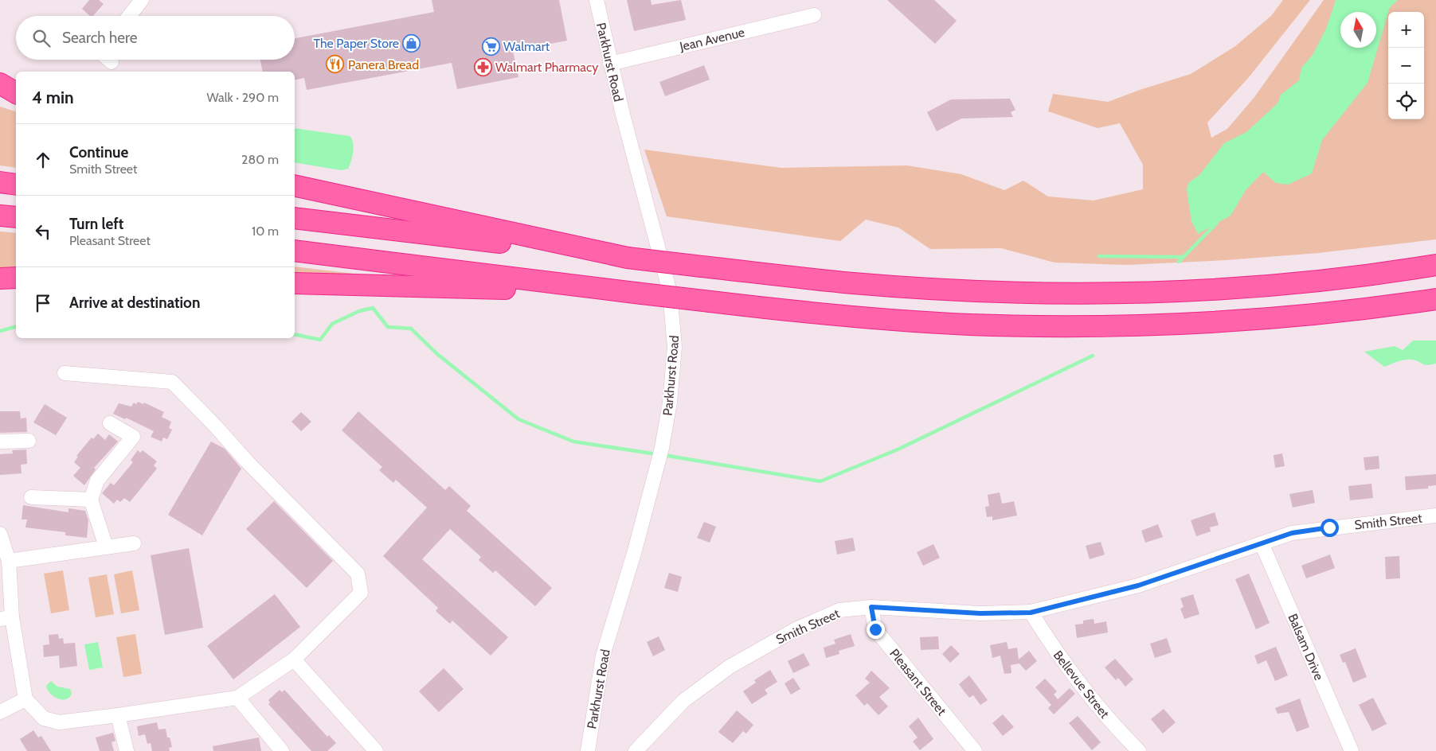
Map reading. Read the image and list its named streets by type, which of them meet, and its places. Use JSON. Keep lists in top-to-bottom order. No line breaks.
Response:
{"streets":{"street":["Jean Avenue","Parkhurst Road","Smith Street","Balsam Drive","Pleasant Street","Bellevue Street"]},"crossings":[["Jean Avenue","Parkhurst Road"],["Smith Street","Balsam Drive"],["Smith Street","Pleasant Street"],["Smith Street","Bellevue Street"]],"places":{"shop":["The Paper Store"],"supermarket":["Walmart"],"restaurant":["Panera Bread"],"pharmacy":["Walmart Pharmacy"]},"north":"top","page":{"map_buttons":["+","−"],"search":"Search here","heading":["4 min","Walk · 290 m"],"list":[["Continue","Smith Street","280 m"],["Turn left","Pleasant Street","10 m"],"Arrive at destination"]}}
